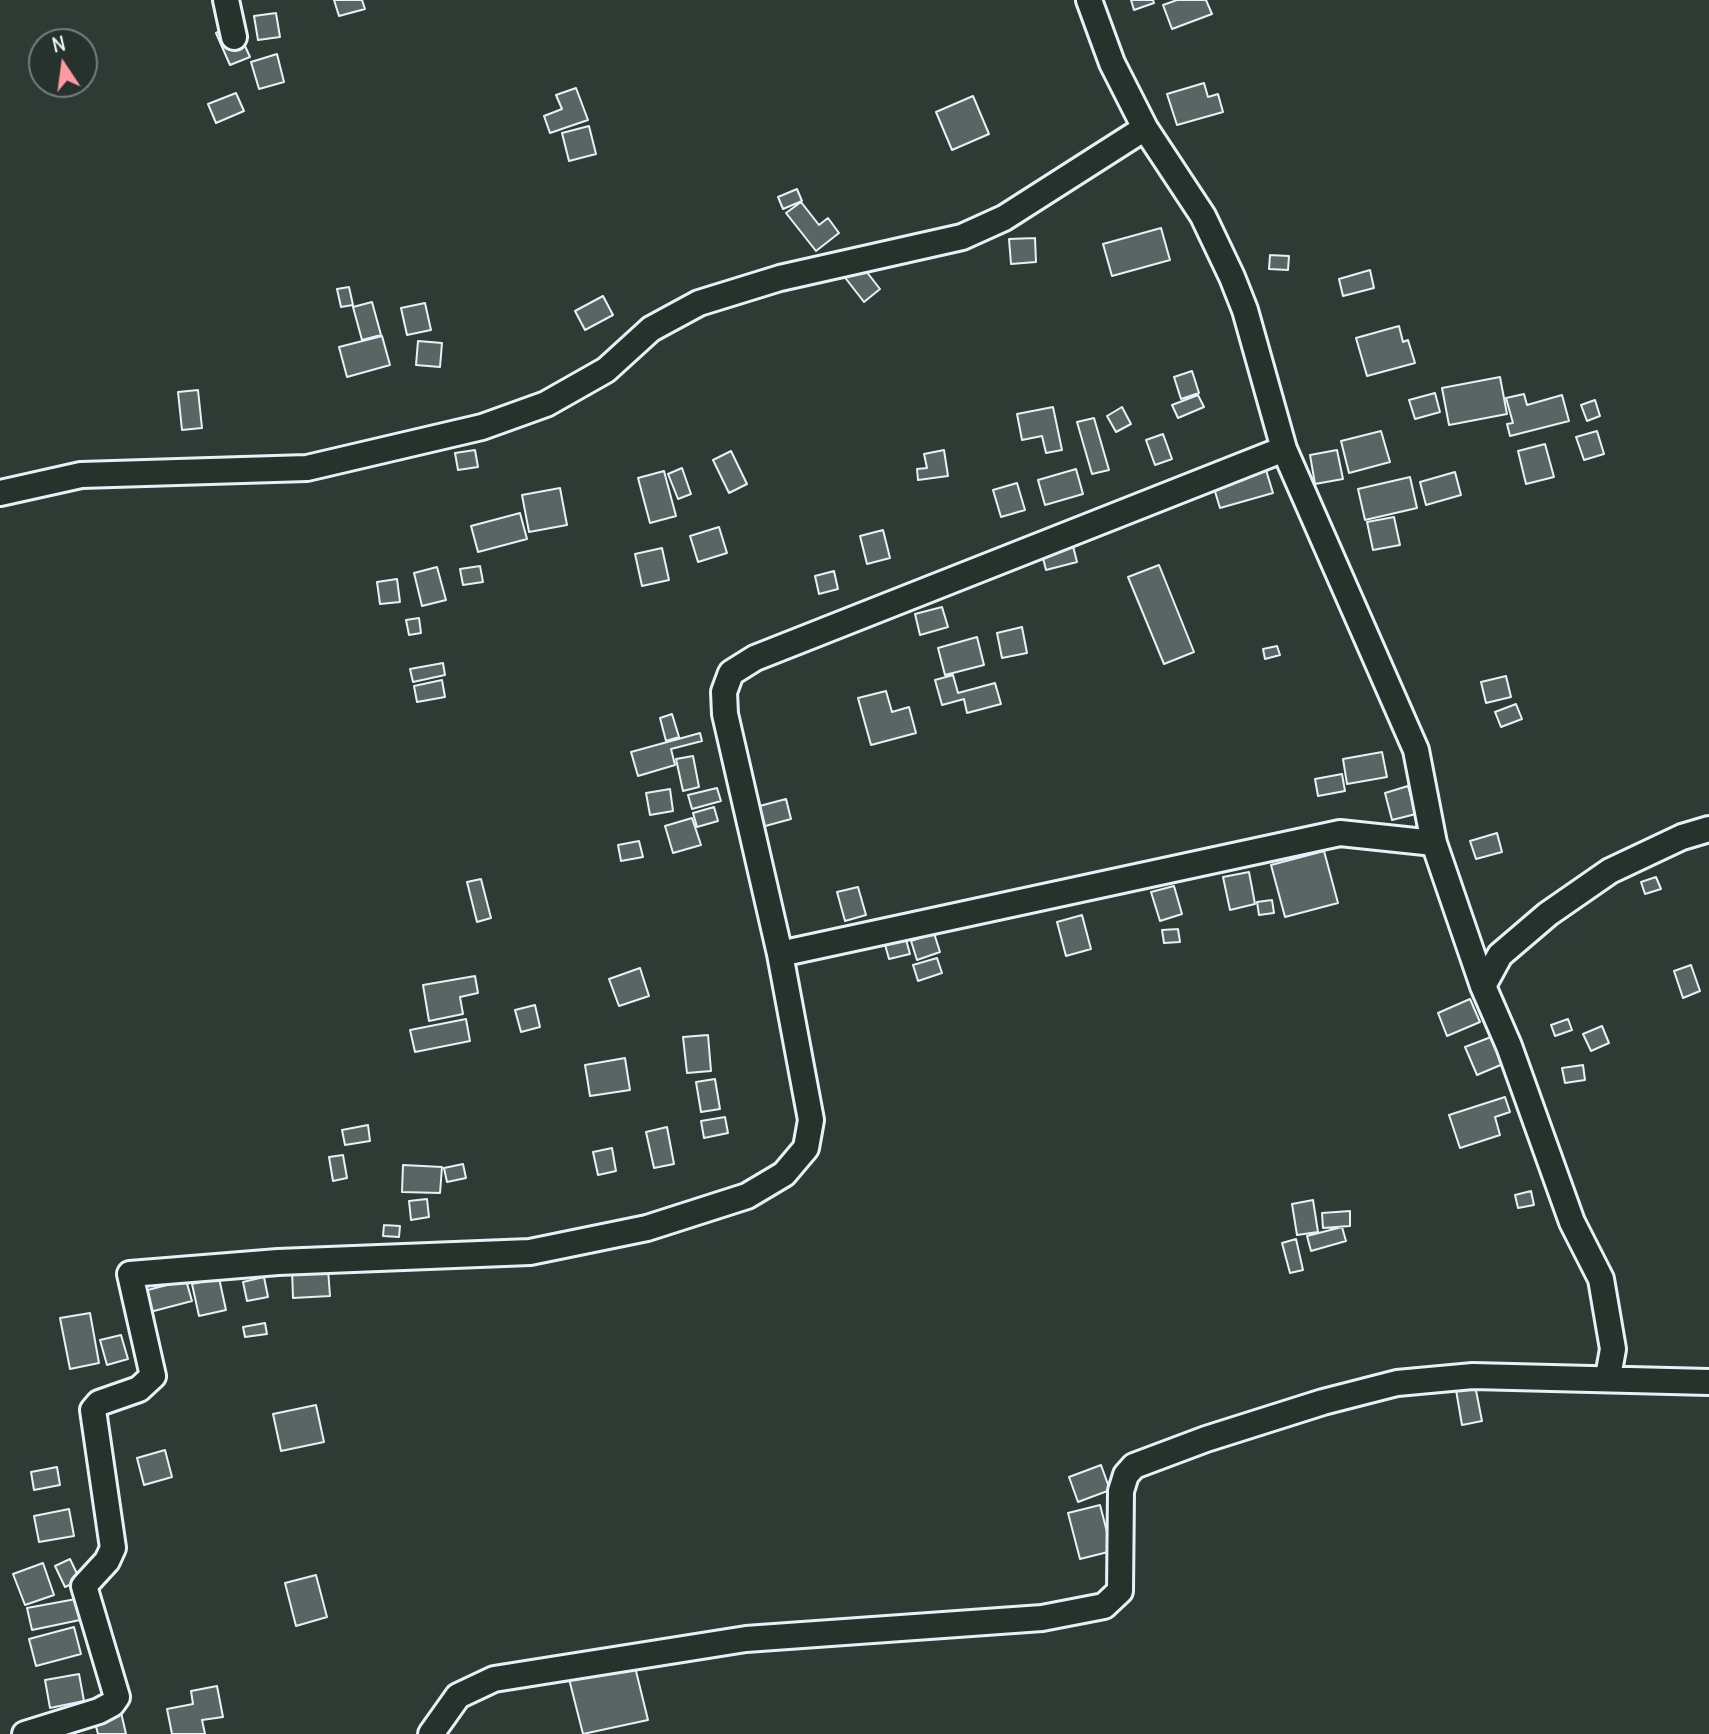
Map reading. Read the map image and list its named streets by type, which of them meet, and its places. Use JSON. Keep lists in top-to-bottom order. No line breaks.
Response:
{"north":"top"}
